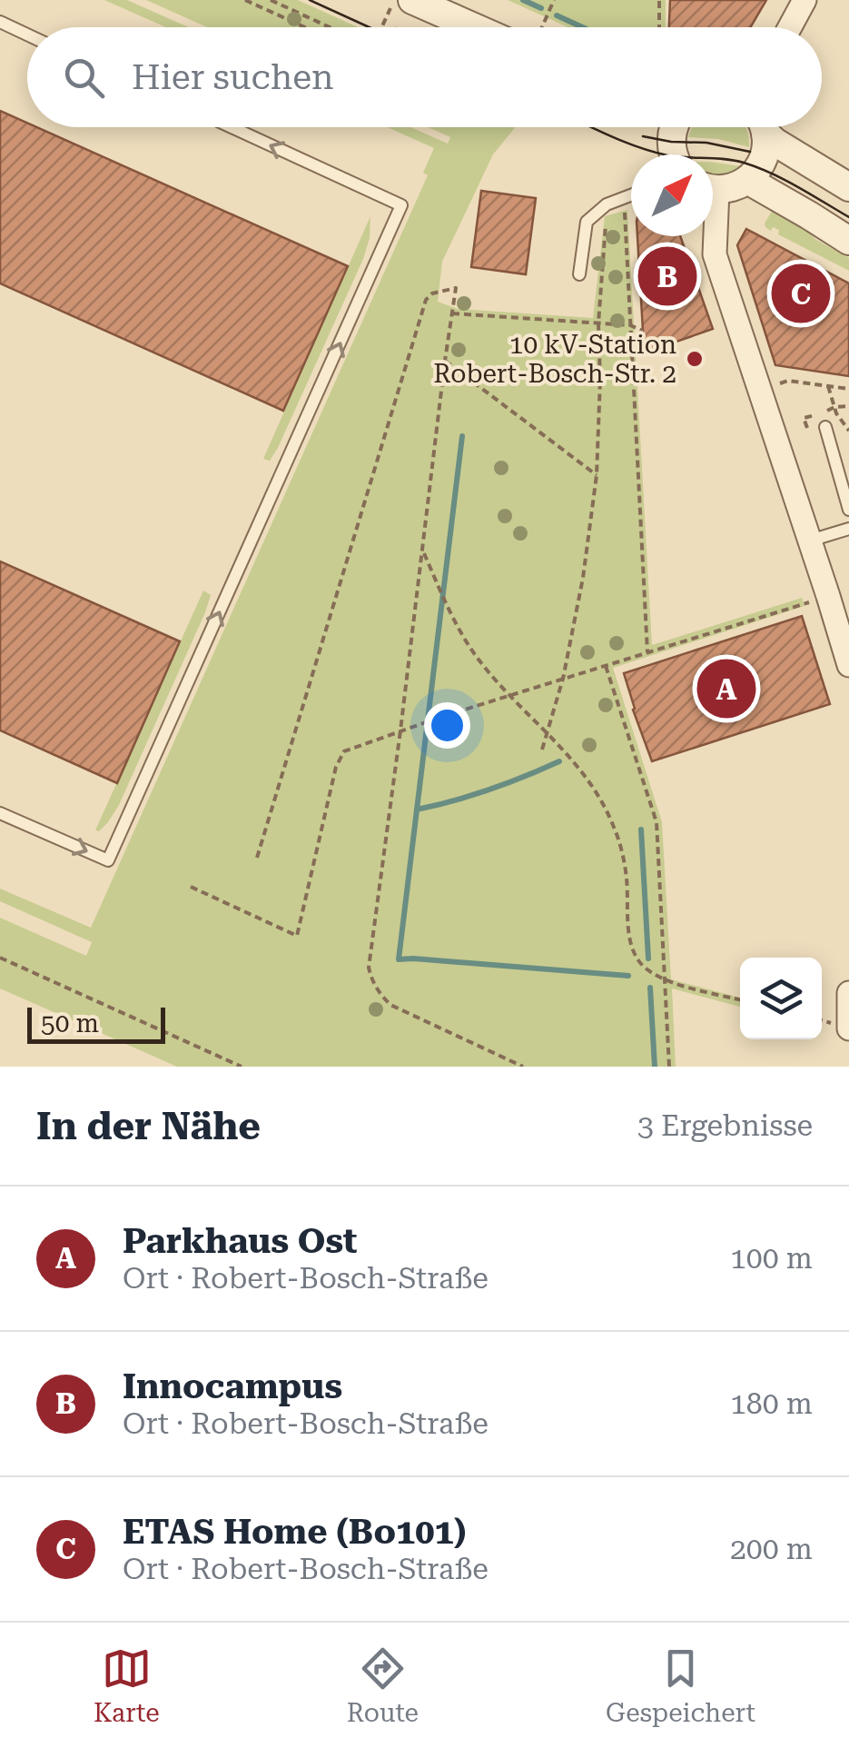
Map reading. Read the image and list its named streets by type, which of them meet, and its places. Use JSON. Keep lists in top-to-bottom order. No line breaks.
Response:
{"places":["10 kV-Station Robert-Bosch-Str. 2"],"scale_bar":"50 m","north":"top right","page":{"search":"Hier suchen","pins":["B","C","A"],"scale":"50 m","heading":["In der Nähe","3 Ergebnisse"],"list":[{"mark":"A","name":"Parkhaus Ost","note":"Ort · Robert-Bosch-Straße","value":"100 m"},{"mark":"B","name":"Innocampus","note":"Ort · Robert-Bosch-Straße","value":"180 m"},{"mark":"C","name":"ETAS Home (Bo101)","note":"Ort · Robert-Bosch-Straße","value":"200 m"}],"nav":["Karte","Route","Gespeichert"]}}
